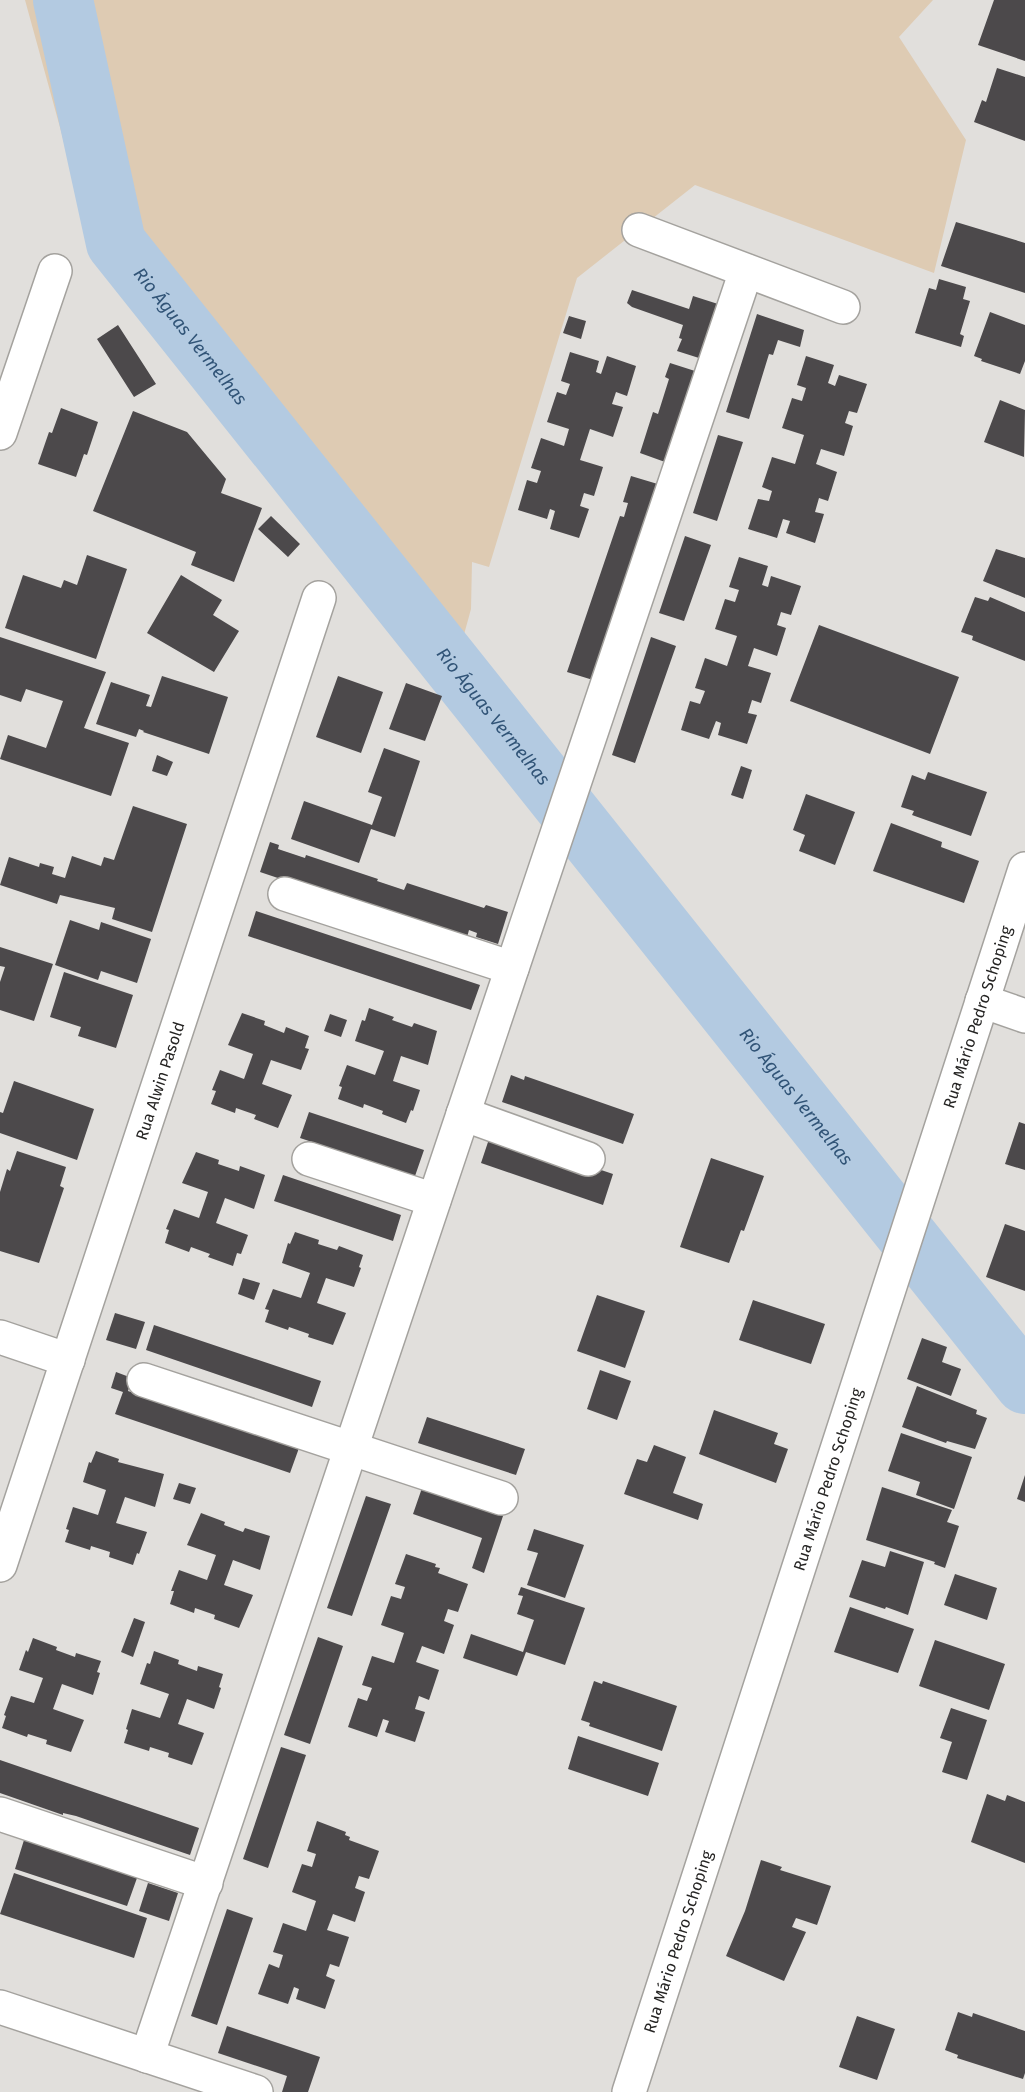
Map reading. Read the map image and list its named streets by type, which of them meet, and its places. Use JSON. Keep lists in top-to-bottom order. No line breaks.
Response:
{"streets":{"street":["Rua Mário Pedro Schoping","Rua Alwin Pasold"]},"water":["Rio Águas Vermelhas"]}
